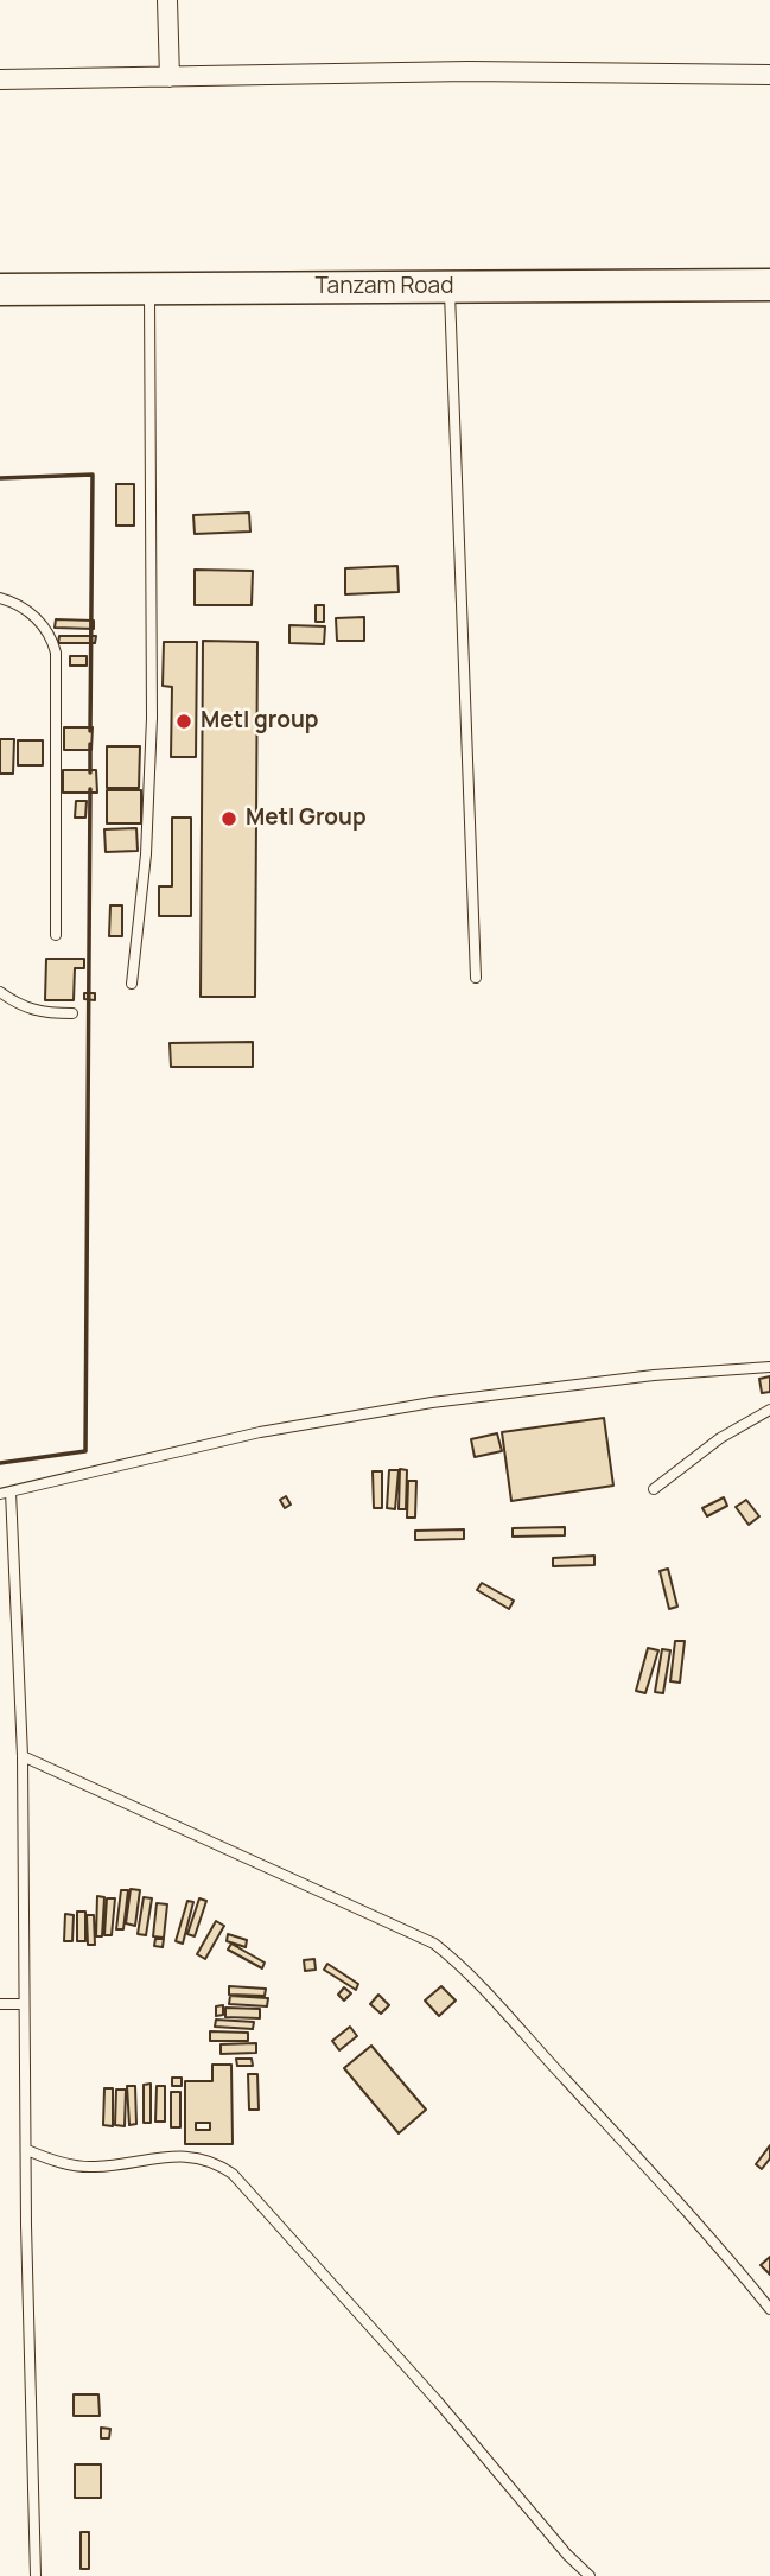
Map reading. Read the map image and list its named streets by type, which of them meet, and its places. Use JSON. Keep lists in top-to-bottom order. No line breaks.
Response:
{"streets":{"highway":["Tanzam Road"]},"places":["Metl group","Metl Group"]}
